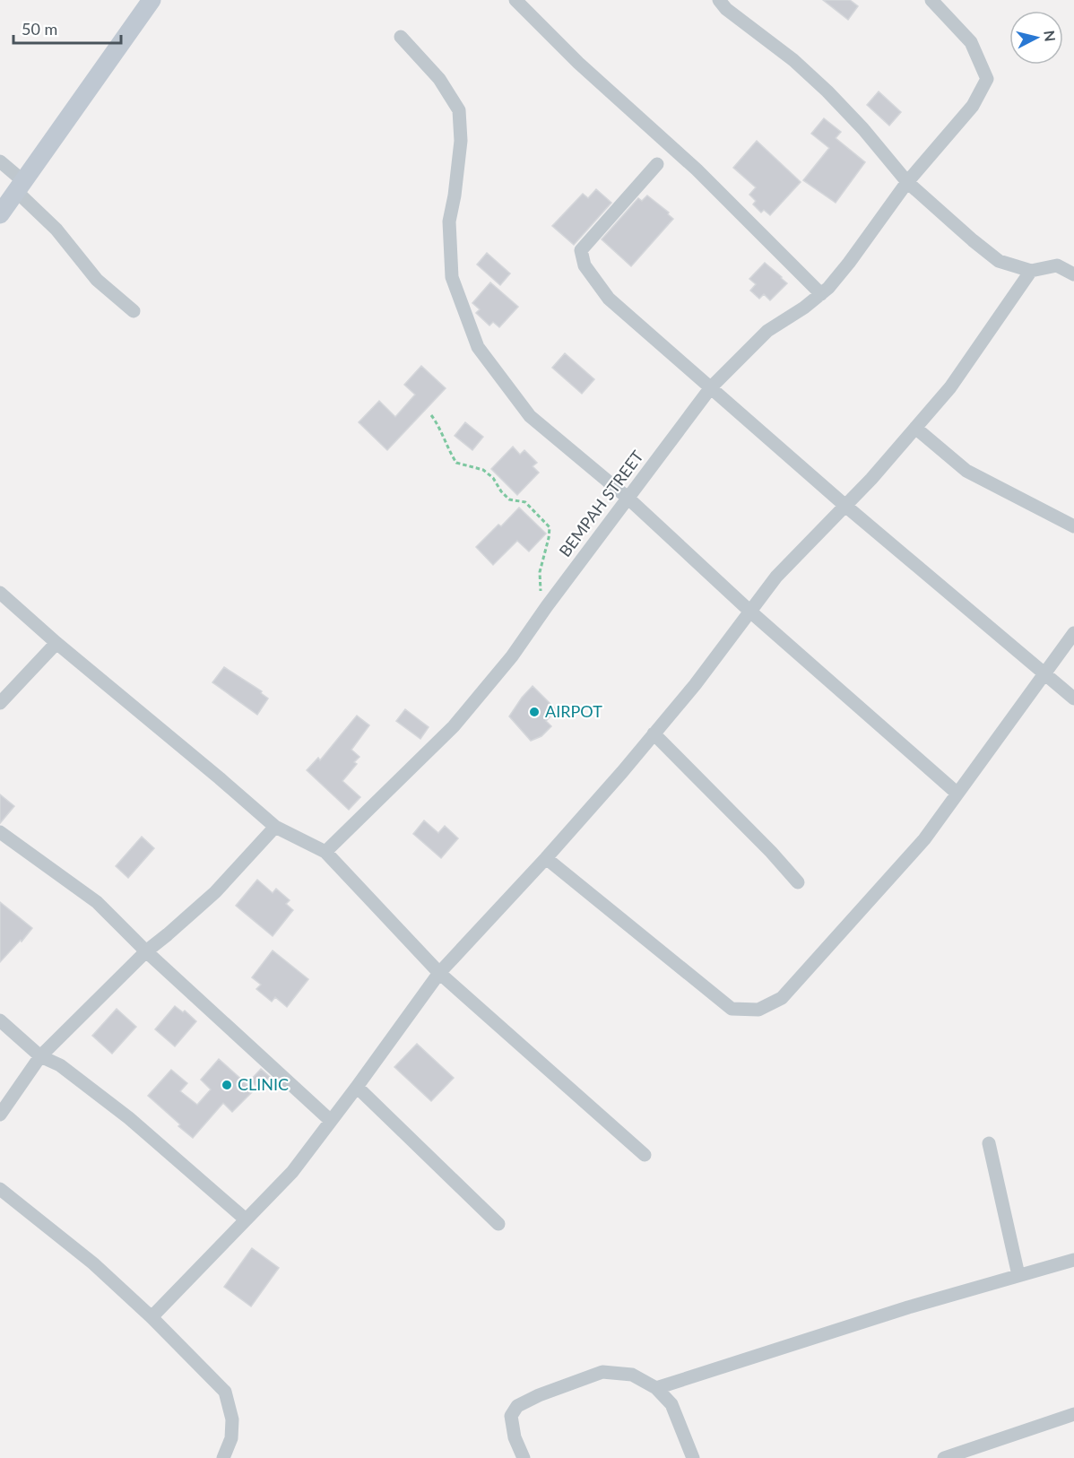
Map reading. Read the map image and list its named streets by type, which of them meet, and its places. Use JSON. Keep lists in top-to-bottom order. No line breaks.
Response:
{"streets":{"street":["BEMPAH STREET"]},"places":["AIRPOT","CLINIC"],"scale_bar":"50 m","north":"right"}
